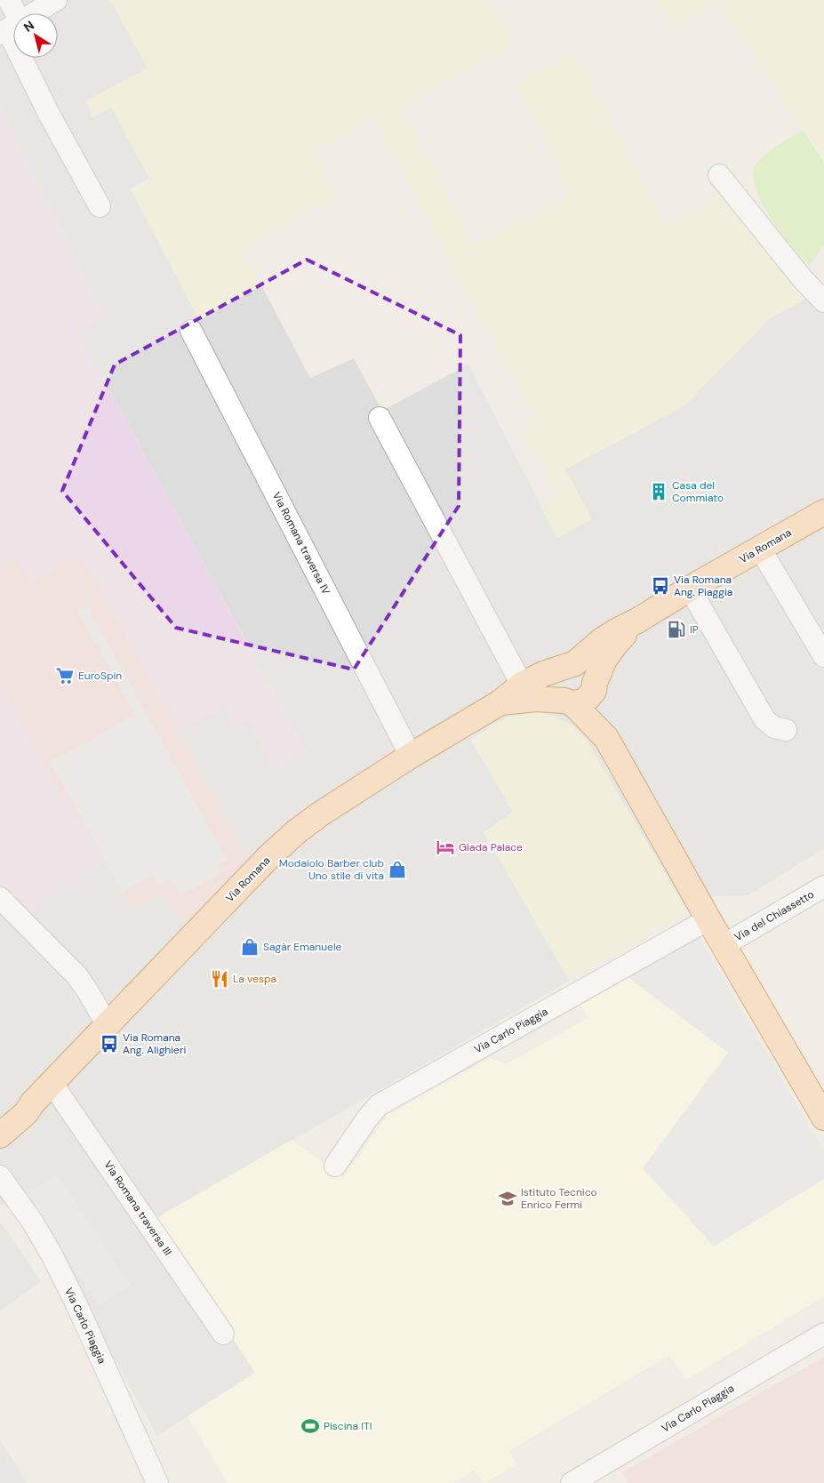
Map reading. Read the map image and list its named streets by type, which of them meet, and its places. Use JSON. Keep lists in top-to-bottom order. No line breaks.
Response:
{"streets":{"main road":["Via Romana"],"street":["Via Romana traversa IV","Via del Chiassetto","Via Carlo Piaggia","Via Romana traversa III"]},"crossings":[["Via Romana traversa IV","Via Romana"],["Via Romana","Via Romana traversa III"]],"places":{"building":["Casa del Commiato"],"bus stop":["Via Romana Ang. Piaggia","Via Romana Ang. Alighieri"],"fuel station":["IP"],"supermarket":["EuroSpin"],"hotel":["Giada Palace"],"shop":["Modaiolo Barber club Uno stile di vita","Sagàr Emanuele"],"restaurant":["La vespa"],"school or university":["Istituto Tecnico Enrico Fermi"],"sports":["Piscina ITI"]},"north":"top left"}
